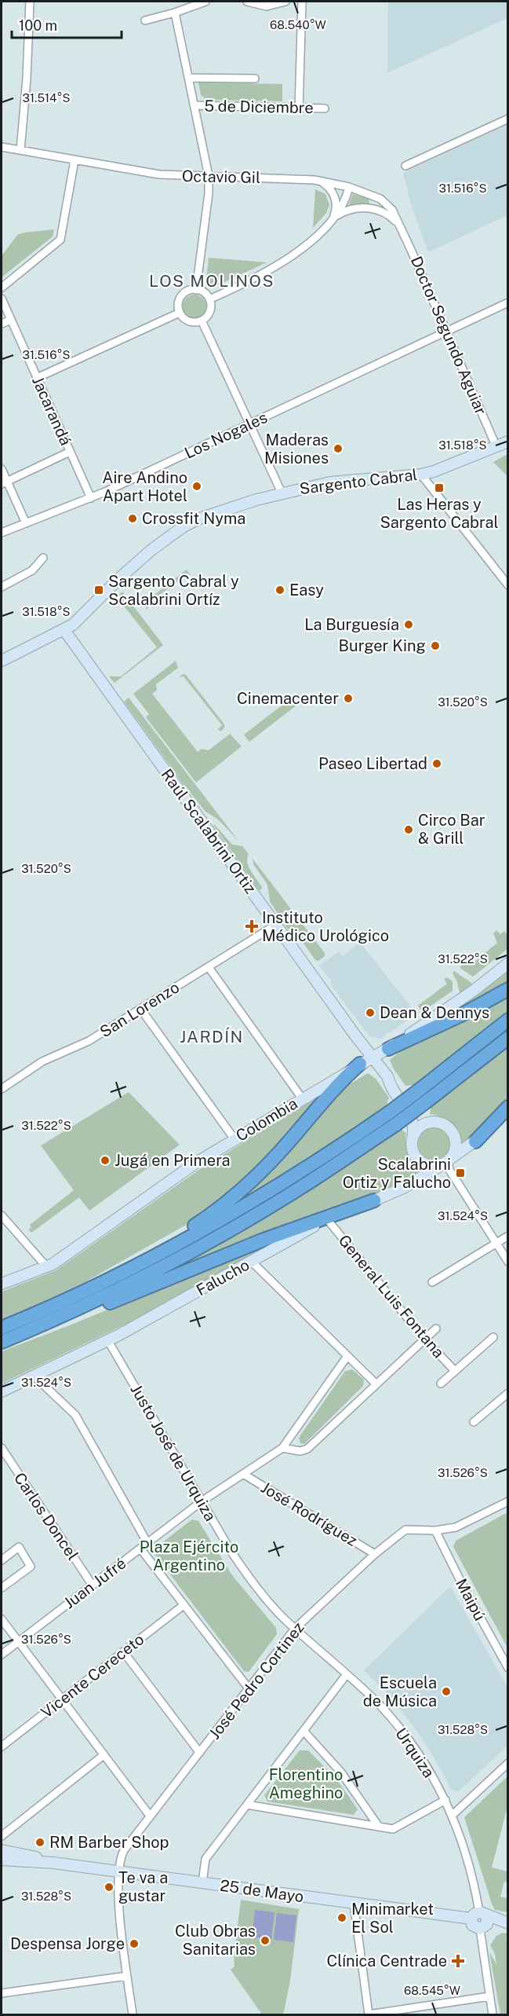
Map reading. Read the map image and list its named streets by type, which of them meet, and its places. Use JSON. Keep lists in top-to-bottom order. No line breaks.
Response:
{"streets":{"street":["5 de Diciembre","Octavio Gil","Doctor Segundo Aguiar","Jacarandá","Los Nogales","Sargento Cabral","Raúl Scalabrini Ortiz","San Lorenzo","Colombia","Falucho","General Luis Fontana","Justo José de Urquiza","José Rodríguez","Carlos Doncel","Juan Jufré","Maipú","Vicente Cereceto","José Pedro Cortinez","Urquiza","25 de Mayo"]},"crossings":[["Octavio Gil","Doctor Segundo Aguiar"],["Doctor Segundo Aguiar","Los Nogales"],["Doctor Segundo Aguiar","Sargento Cabral"],["Jacarandá","Los Nogales"],["Sargento Cabral","Raúl Scalabrini Ortiz"],["Raúl Scalabrini Ortiz","San Lorenzo"],["Raúl Scalabrini Ortiz","Colombia"],["Raúl Scalabrini Ortiz","Falucho"],["Falucho","General Luis Fontana"],["Falucho","Justo José de Urquiza"],["Justo José de Urquiza","Juan Jufré"],["Justo José de Urquiza","José Pedro Cortinez"],["Justo José de Urquiza","Urquiza"],["José Rodríguez","Juan Jufré"],["José Rodríguez","José Pedro Cortinez"],["Carlos Doncel","Juan Jufré"],["Maipú","José Pedro Cortinez"],["José Pedro Cortinez","Urquiza"],["José Pedro Cortinez","25 de Mayo"],["Urquiza","25 de Mayo"]],"districts":["LOS MOLINOS","JARDÍN"],"parks":["Plaza Ejército Argentino","Florentino Ameghino"],"places":{"other":["Maderas Misiones","Aire Andino Apart Hotel","Crossfit Nyma","Easy","La Burguesía","Burger King","Cinemacenter","Paseo Libertad","Circo Bar & Grill","Dean & Dennys","Jugá en Primera","Escuela de Música","RM Barber Shop","Te va a gustar","Minimarket El Sol","Club Obras Sanitarias","Despensa Jorge"],"transit":["Las Heras y Sargento Cabral","Sargento Cabral y Scalabrini Ortíz","Scalabrini Ortiz y Falucho"],"health":["Instituto Médico Urológico","Clínica Centrade"]},"scale_bar":"100 m","coordinates":["68.540°W","31.514°S","31.516°S","31.518°S","31.520°S","31.522°S","31.524°S","31.526°S","31.528°S","68.545°W"]}
